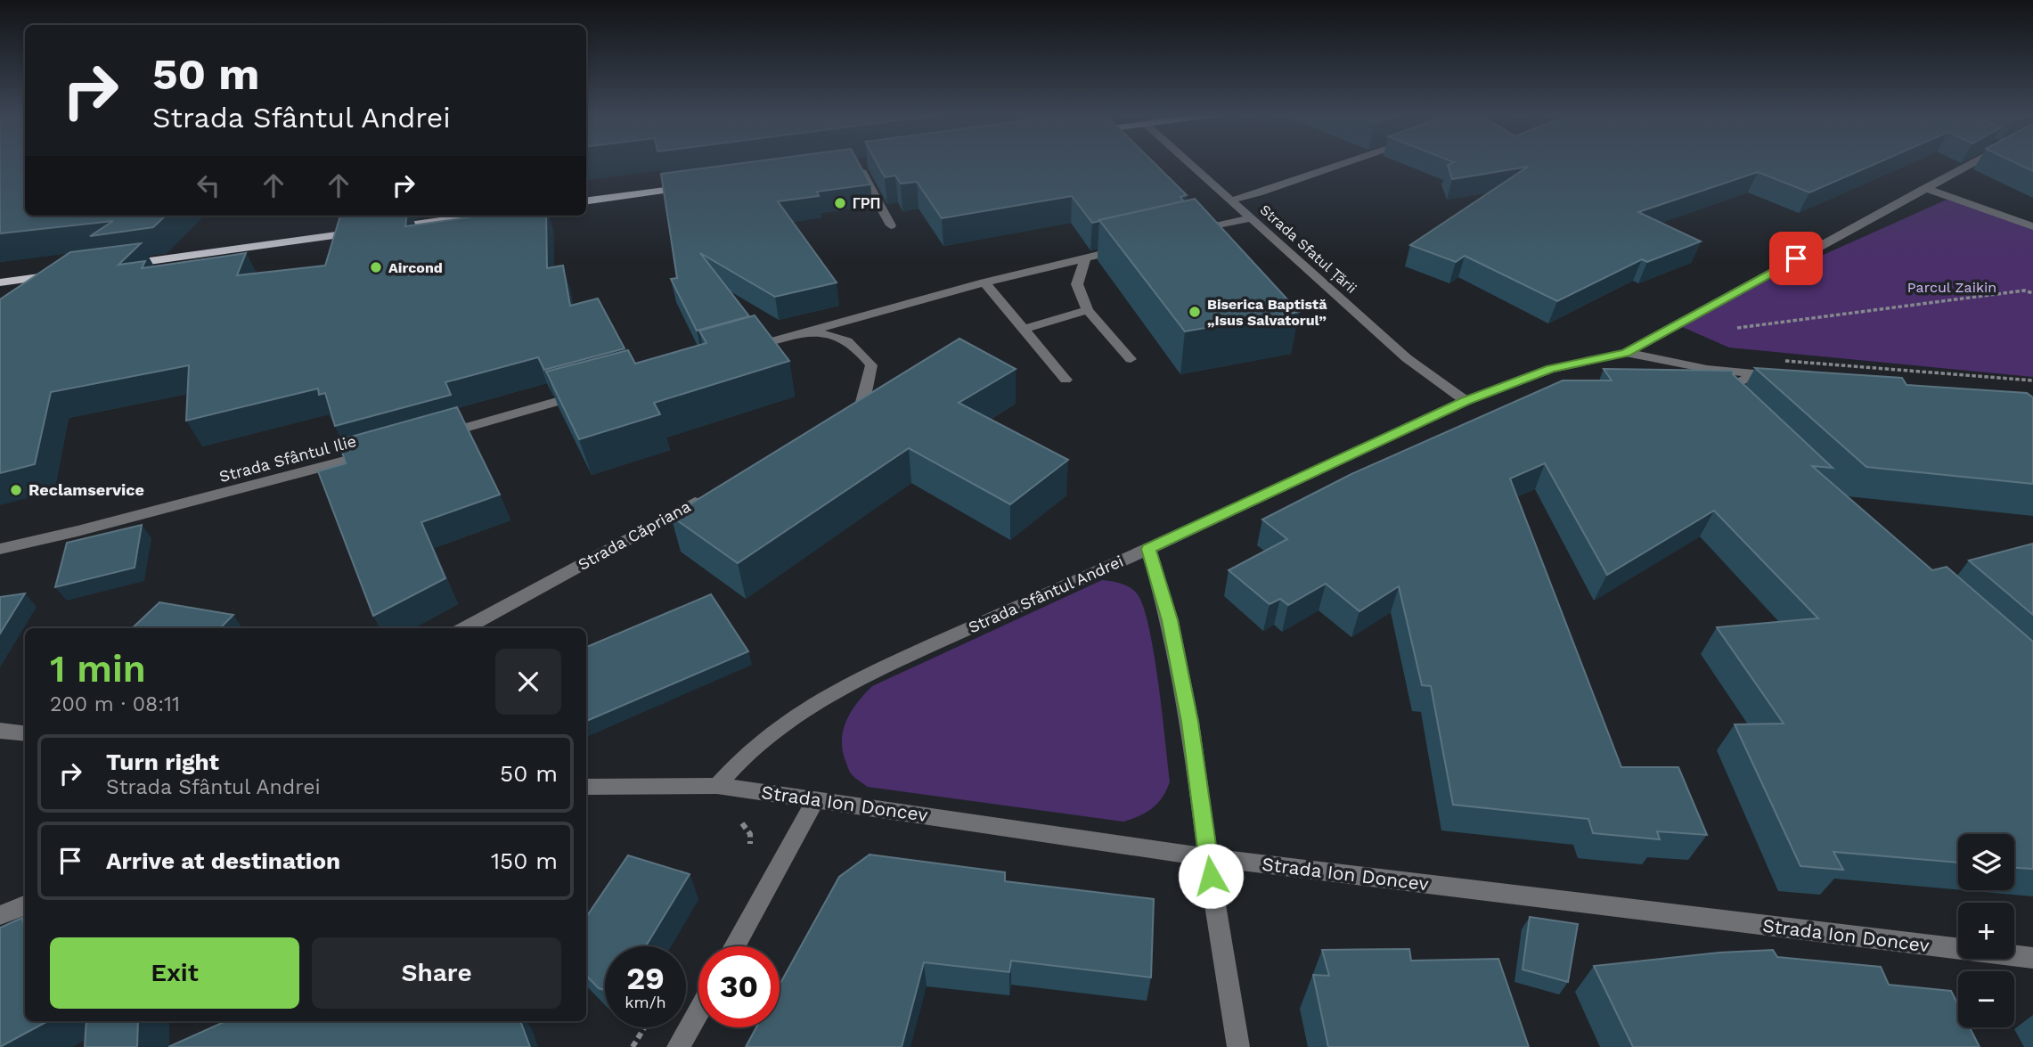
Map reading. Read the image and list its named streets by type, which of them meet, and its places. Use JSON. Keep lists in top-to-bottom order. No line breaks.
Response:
{"streets":{"street":["Strada Sfatul Țării","Strada Sfântul Ilie","Strada Căpriana","Strada Sfântul Andrei","Strada Ion Doncev"]},"crossings":[["Strada Sfatul Țării","Strada Sfântul Andrei"],["Strada Sfântul Andrei","Strada Ion Doncev"]],"parks":["Parcul Zaikin"],"places":["ГРП","Aircond","Biserica Baptistă „Isus Salvatorul”","Reclamservice"],"page":{"turn":["50 m","Strada Sfântul Andrei"],"heading":["1 min","200 m · 08:11"],"list":[{"name":"Turn right","note":"Strada Sfântul Andrei","value":"50 m"},{"name":"Arrive at destination","value":"150 m"}],"map_buttons":["+","−"],"buttons":["Exit","Share"],"speed":"29 km/h","limit":"30"}}
